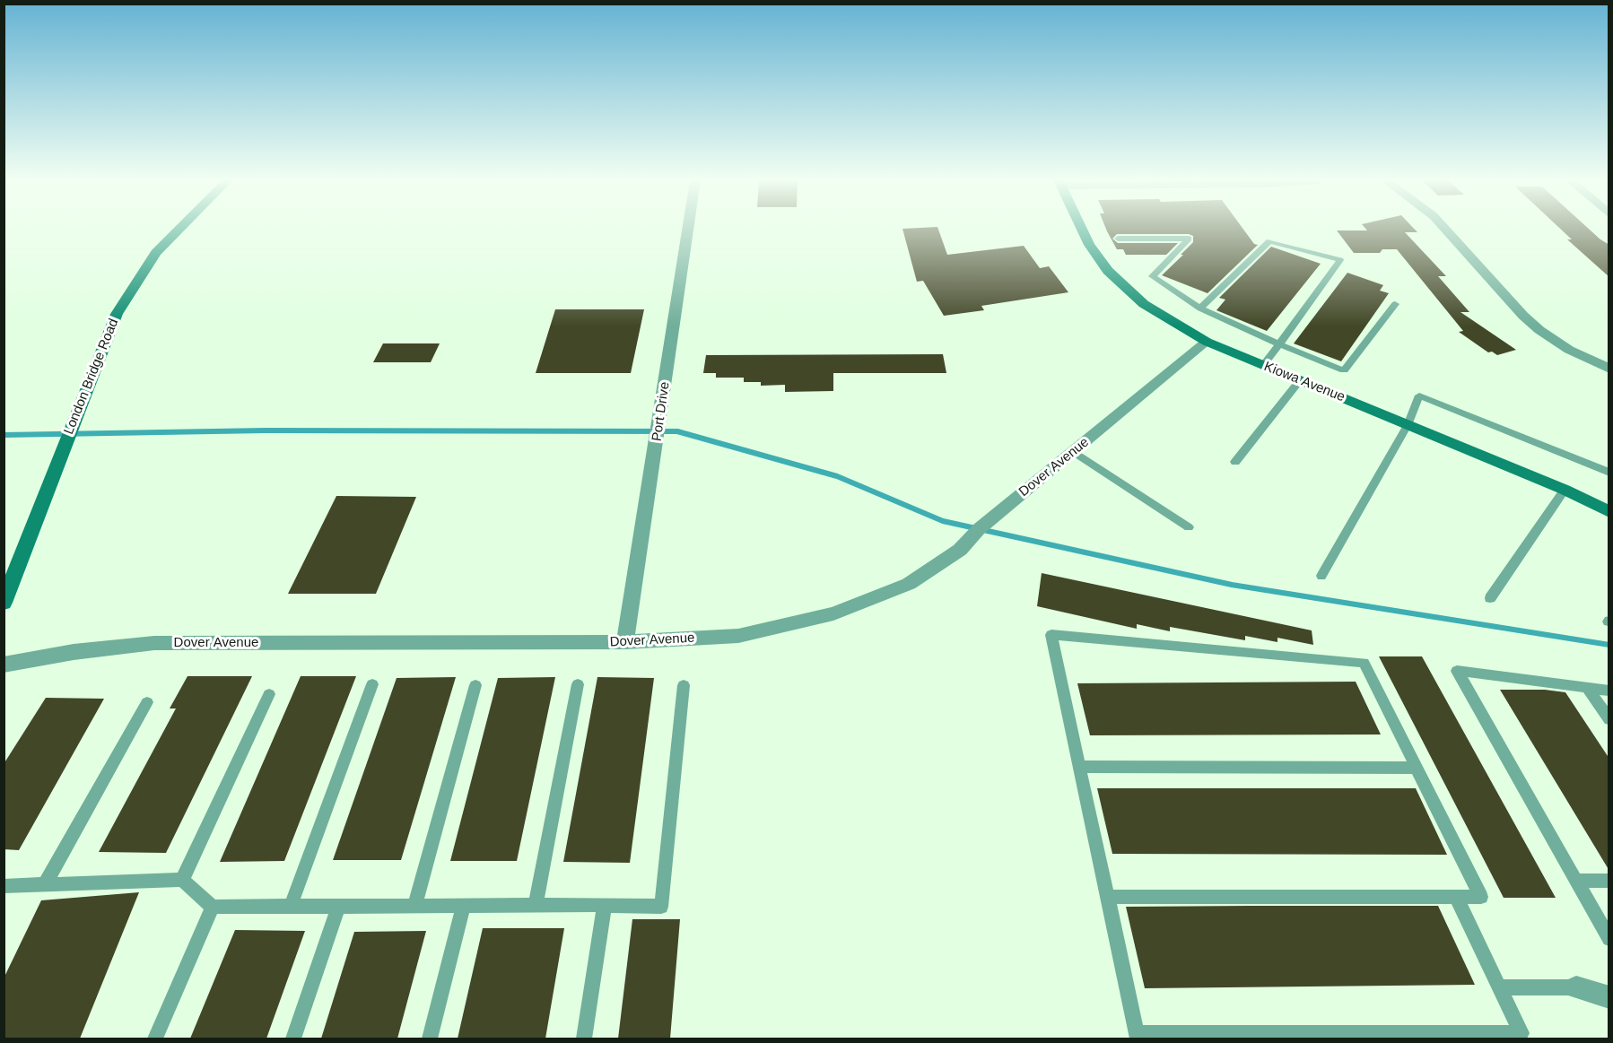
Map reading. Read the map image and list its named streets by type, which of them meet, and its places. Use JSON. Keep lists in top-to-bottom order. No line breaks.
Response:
{"streets":{"street":["London Bridge Road","Kiowa Avenue","Port Drive","Dover Avenue"]},"crossings":[["Kiowa Avenue","Dover Avenue"],["Port Drive","Dover Avenue"]]}
